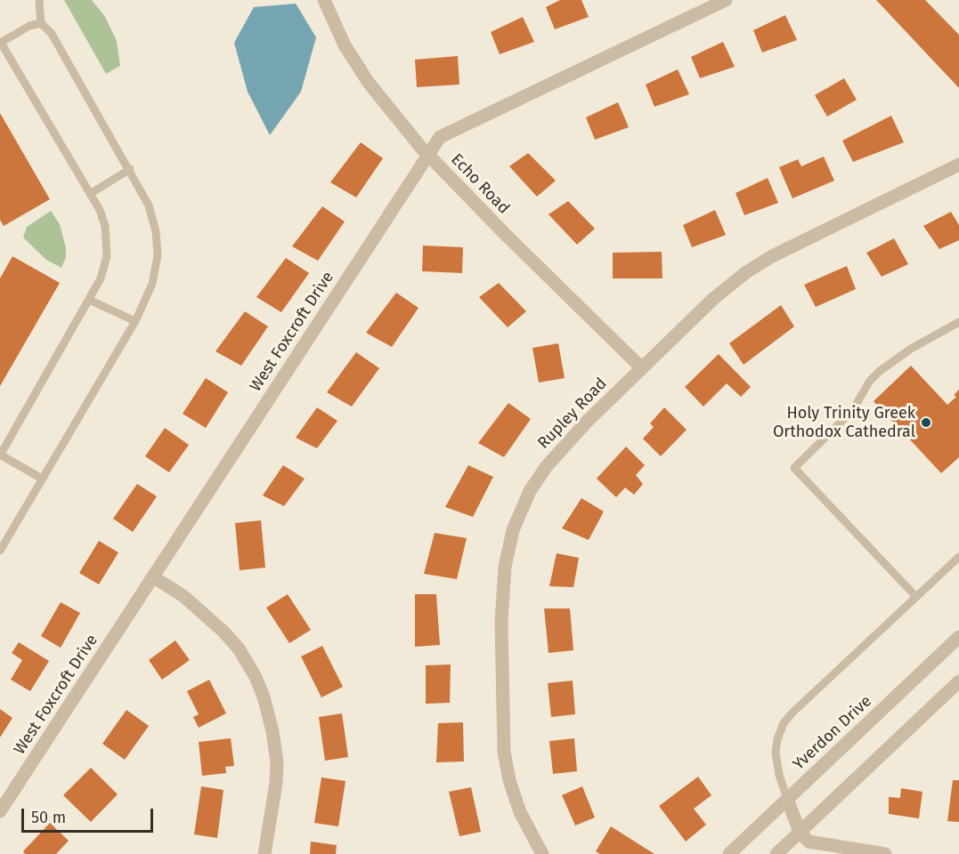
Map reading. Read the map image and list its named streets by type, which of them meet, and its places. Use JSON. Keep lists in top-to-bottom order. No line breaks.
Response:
{"streets":{"street":["Echo Road","West Foxcroft Drive","Rupley Road","Yverdon Drive"]},"crossings":[["Echo Road","West Foxcroft Drive"],["Echo Road","Rupley Road"]],"places":["Holy Trinity Greek Orthodox Cathedral"],"scale_bar":"50 m"}
